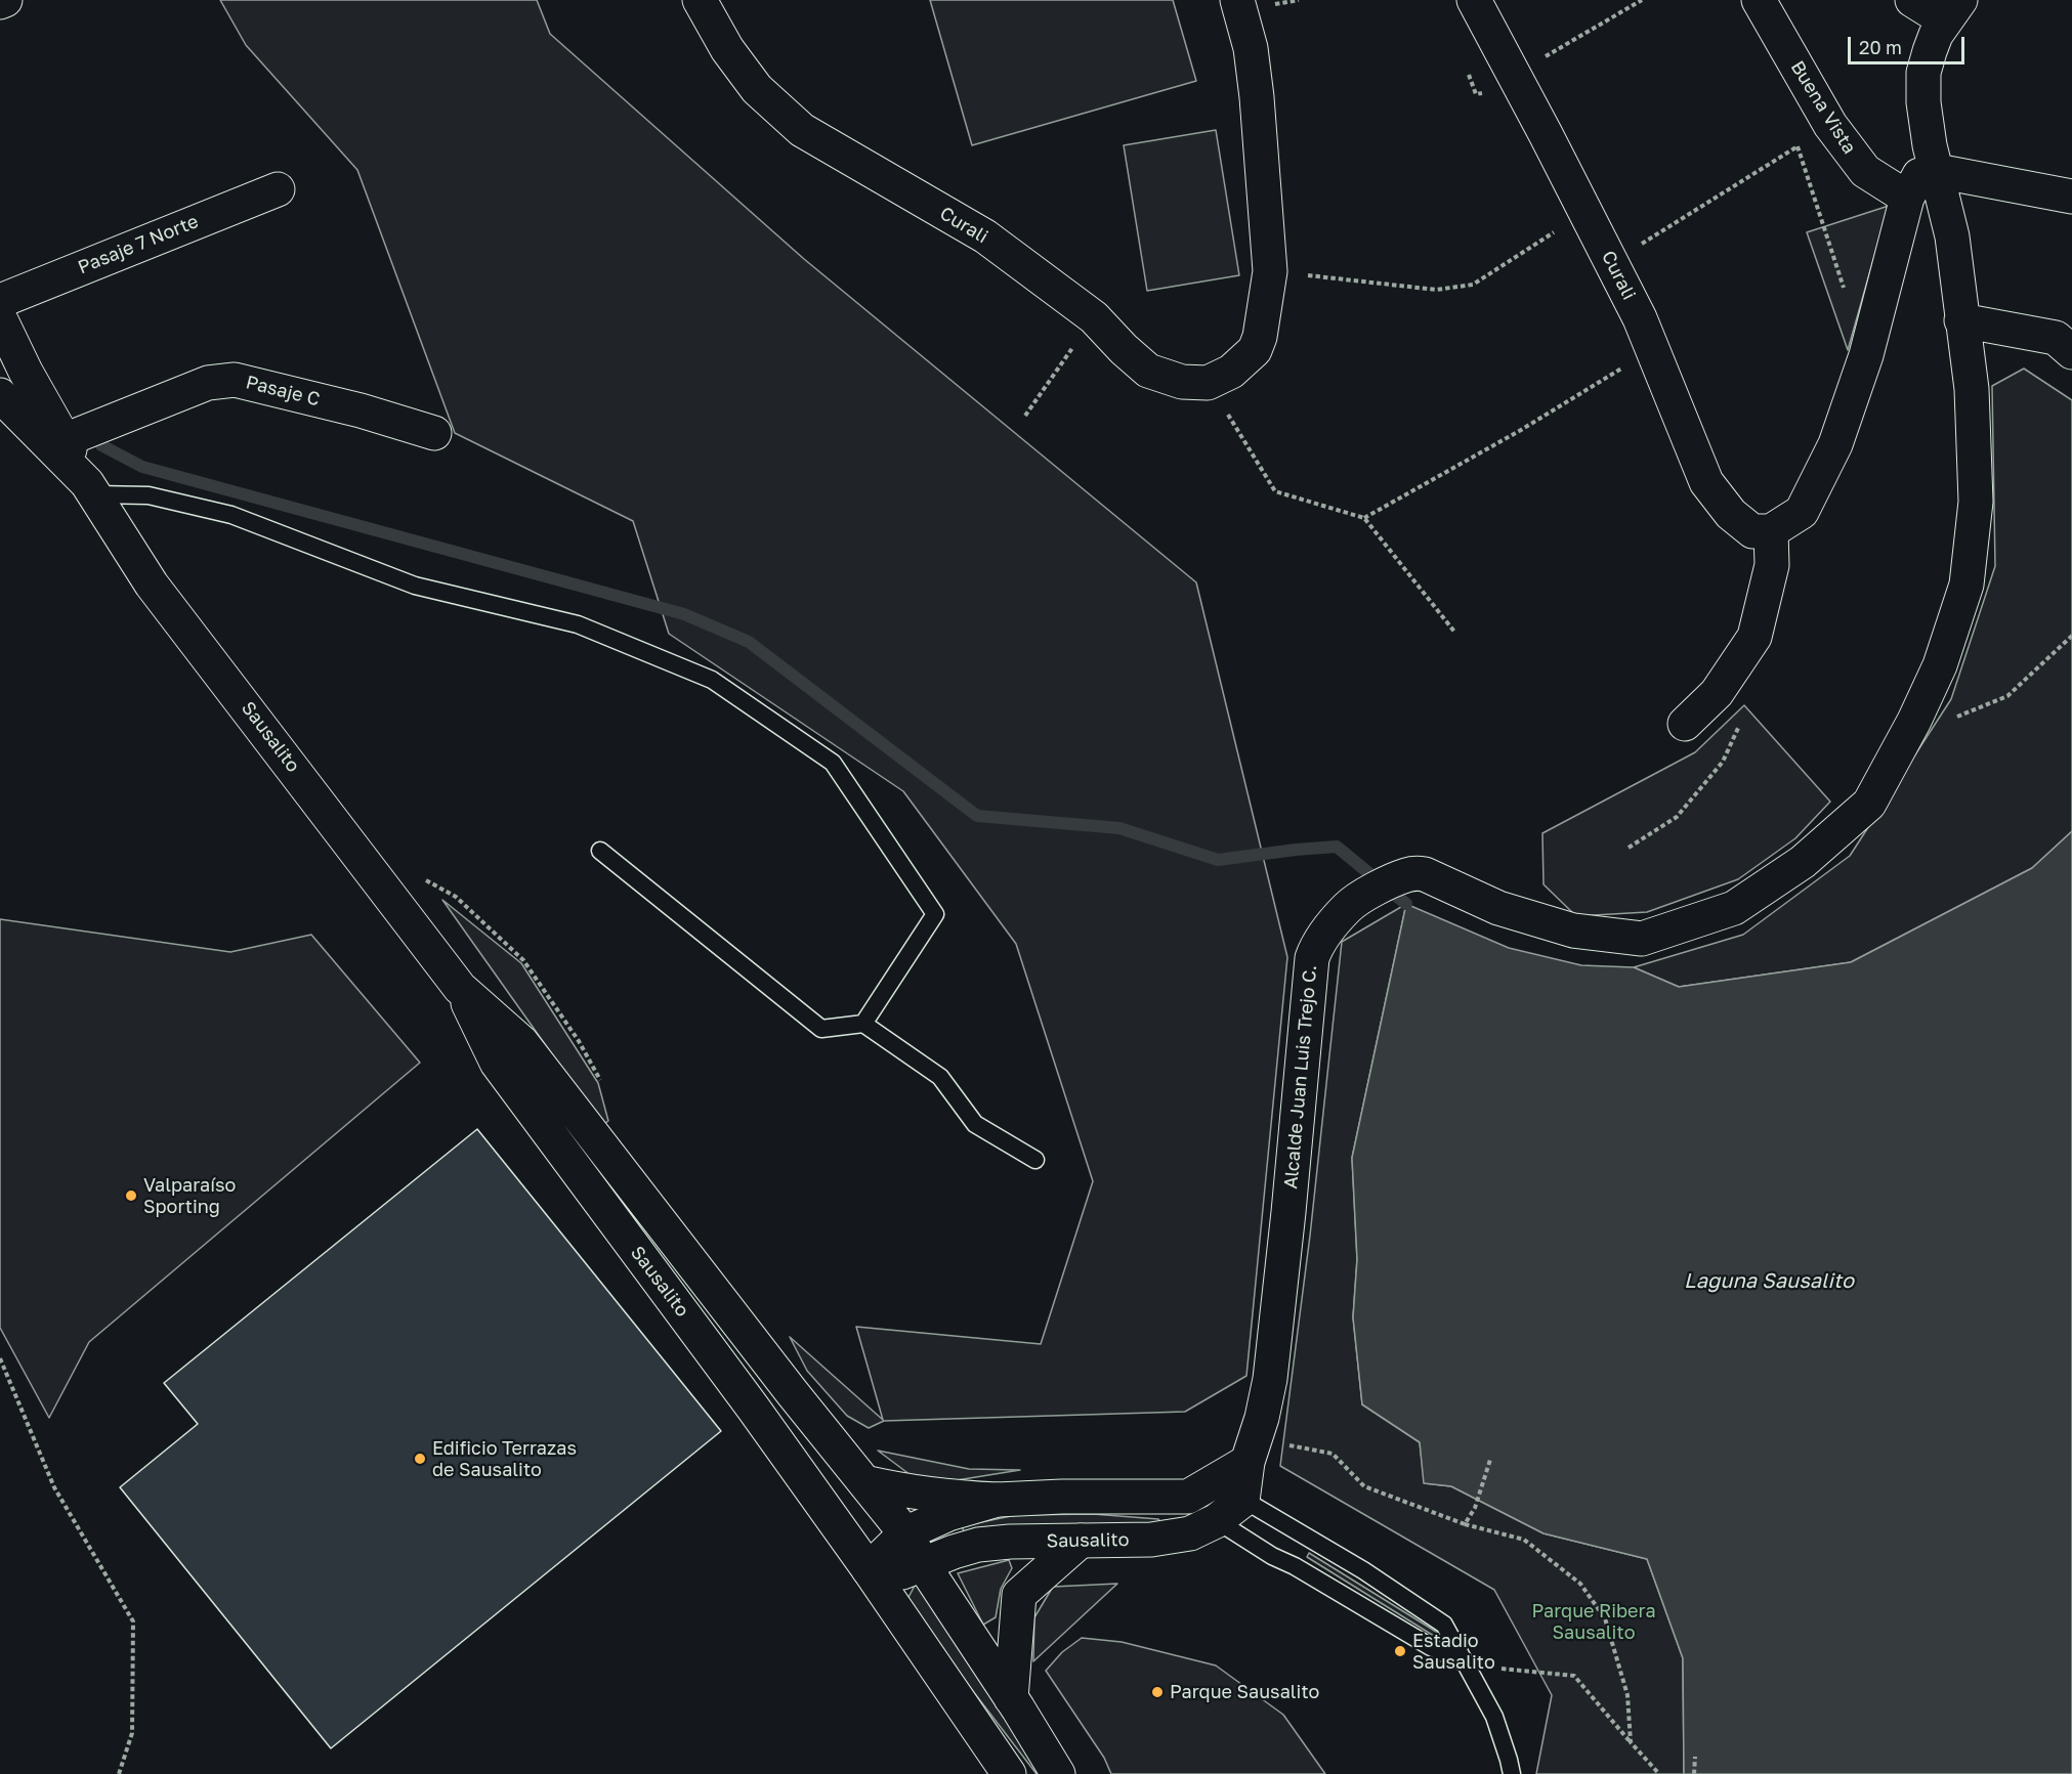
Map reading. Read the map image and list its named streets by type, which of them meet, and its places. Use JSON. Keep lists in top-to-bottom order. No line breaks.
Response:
{"streets":{"street":["Buena Vista","Curali","Pasaje 7 Norte","Pasaje C","Sausalito","Alcalde Juan Luis Trejo C."]},"crossings":[["Pasaje 7 Norte","Sausalito"],["Pasaje C","Sausalito"]],"water":["Laguna Sausalito"],"parks":["Parque Ribera Sausalito"],"places":["Valparaíso Sporting","Edificio Terrazas de Sausalito","Estadio Sausalito","Parque Sausalito"],"scale_bar":"20 m"}
